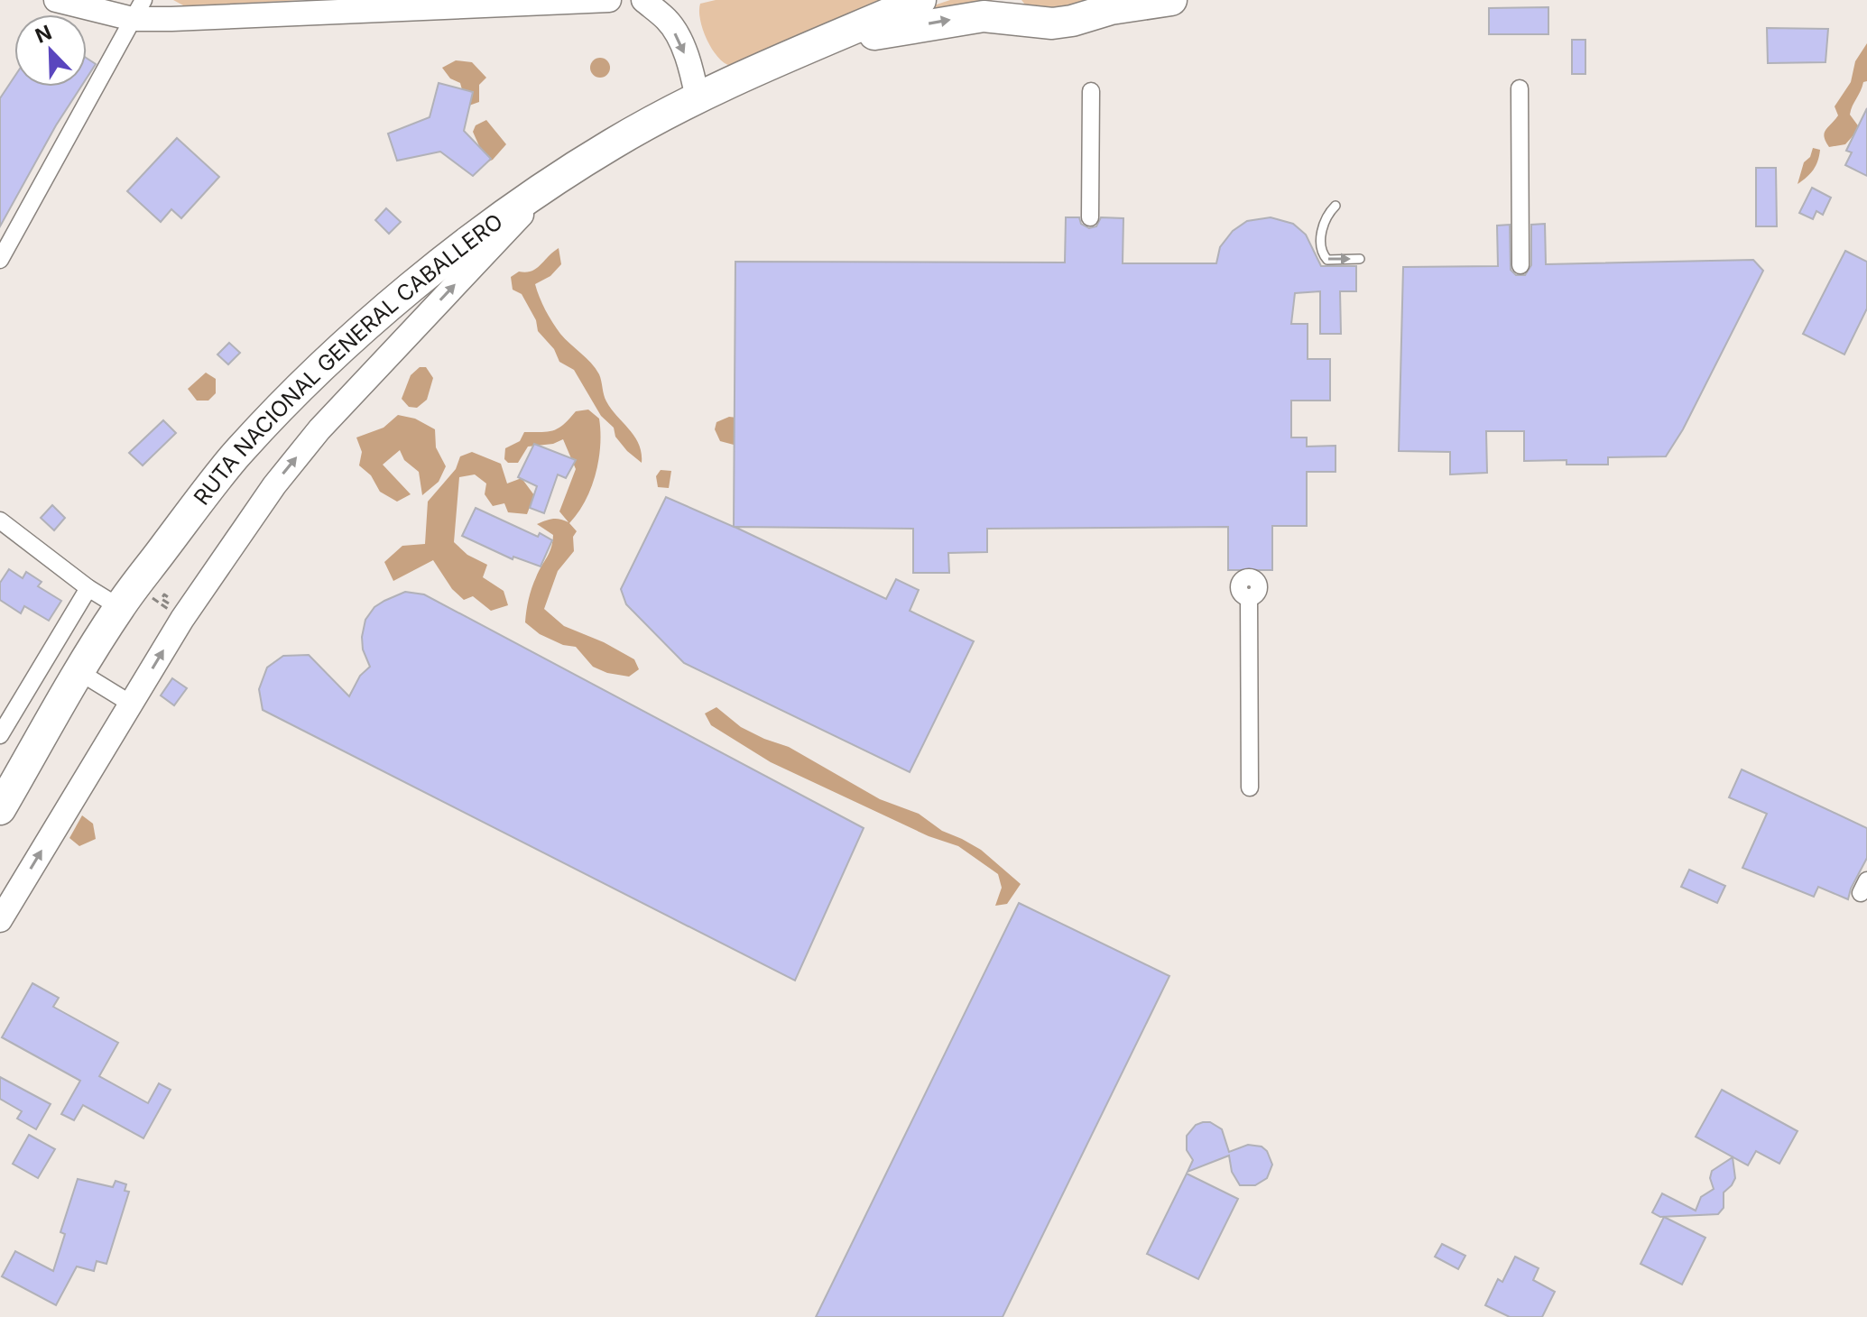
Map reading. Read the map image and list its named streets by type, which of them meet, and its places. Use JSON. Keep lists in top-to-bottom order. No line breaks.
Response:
{"streets":{"highway":["RUTA NACIONAL GENERAL CABALLERO"]},"north":"top left"}
